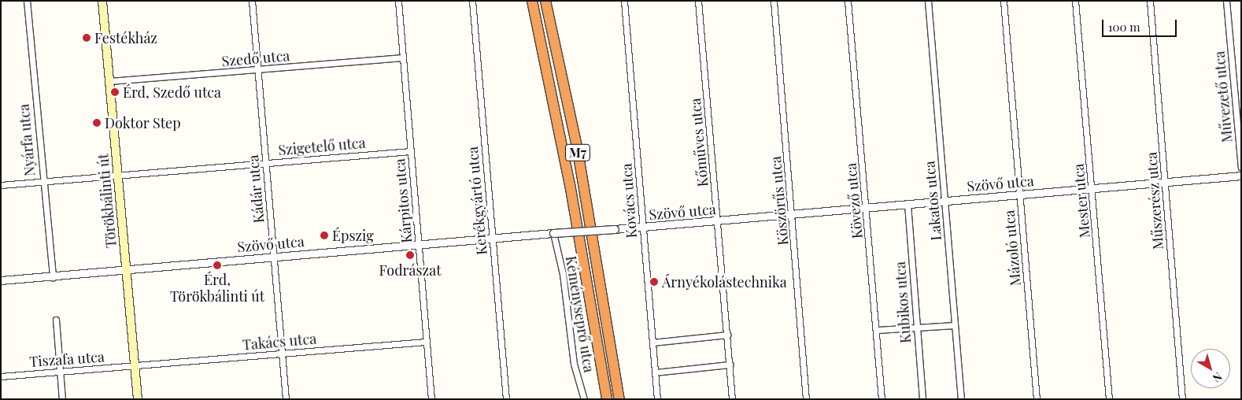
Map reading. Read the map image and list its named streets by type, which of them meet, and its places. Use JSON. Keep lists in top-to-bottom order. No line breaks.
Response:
{"streets":{"highway":["M7"],"main road":["Törökbálinti út"],"street":["Szedő utca","Művezető utca","Nyárfa utca","Kőműves utca","Szigetelő utca","Szövő utca","Kádár utca","Kárpitos utca","Kerékgyártó utca","Kovács utca","Köszörűs utca","Kövező utca","Lakatos utca","Mester utca","Műszerész utca","Mázoló utca","Kubikos utca","Kéményseprő utca","Takács utca","Tiszafa utca"]},"crossings":[["Szedő utca","Kádár utca"],["Szedő utca","Törökbálinti út"],["Szedő utca","Kárpitos utca"],["Nyárfa utca","Szigetelő utca"],["Nyárfa utca","Szövő utca"],["Kőműves utca","Szövő utca"],["Szigetelő utca","Kádár utca"],["Szigetelő utca","Törökbálinti út"],["Szigetelő utca","Kárpitos utca"],["Szövő utca","Kádár utca"],["Szövő utca","Törökbálinti út"],["Szövő utca","Kárpitos utca"],["Szövő utca","Kerékgyártó utca"],["Szövő utca","Kovács utca"],["Szövő utca","Köszörűs utca"],["Szövő utca","Kövező utca"],["Szövő utca","Lakatos utca"],["Szövő utca","Mester utca"],["Szövő utca","Műszerész utca"],["Szövő utca","Mázoló utca"],["Szövő utca","Kubikos utca"],["Szövő utca","Kéményseprő utca"],["Kádár utca","Takács utca"],["Törökbálinti út","Takács utca"],["Törökbálinti út","Tiszafa utca"],["Kárpitos utca","Takács utca"],["Takács utca","Tiszafa utca"]],"places":["Festékház","Érd, Szedő utca","Doktor Step","Épszig","Fodrászat","Érd, Törökbálinti út","Árnyékolástechnika"],"scale_bar":"100 m","north":"bottom right"}
